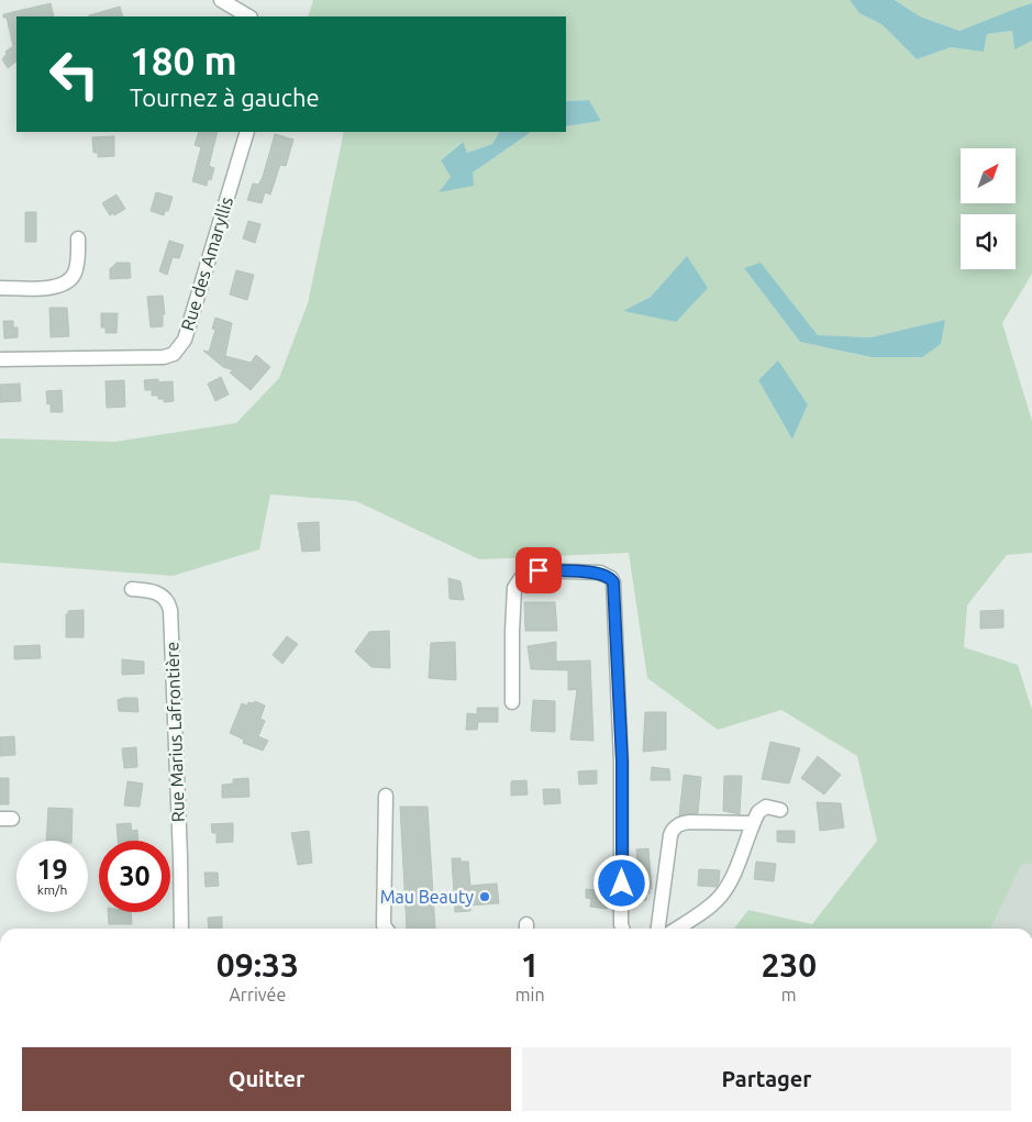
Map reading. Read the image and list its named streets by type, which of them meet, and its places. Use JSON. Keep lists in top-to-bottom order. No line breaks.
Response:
{"streets":{"street":["Rue des Amaryllis","Rue Marius Lafrontière"]},"places":["Mau Beauty"],"north":"top right","page":{"turn":["180 m","Tournez à gauche"],"speed":"19 km/h","limit":"30","eta":["09:33","Arrivée","1","min","230","m"],"buttons":["Quitter","Partager"]}}
